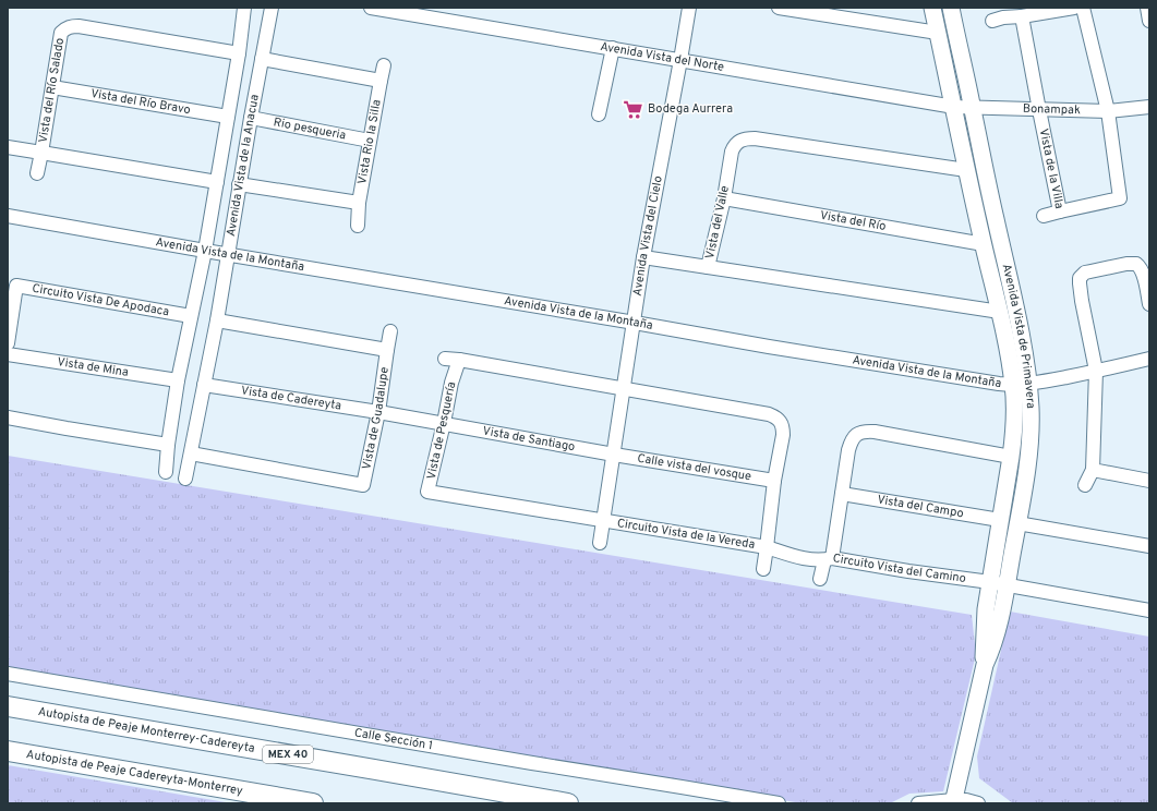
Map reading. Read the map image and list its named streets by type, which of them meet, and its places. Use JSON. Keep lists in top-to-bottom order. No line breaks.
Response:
{"streets":{"highway":["Autopista de Peaje Monterrey-Cadereyta","MEX 40","Autopista de Peaje Cadereyta-Monterrey"],"main road":["Avenida Vista de Primavera"],"street":["Avenida Vista del Norte","Vista del Río Salado","Vista del Río Bravo","Bonampak","Rio pesqueria","Vista Rio la Silla","Avenida Vista de la Anacua","Vista de la Villa","Vista del Río","Vista del Valle","Avenida Vista del Cielo","Avenida Vista de la Montaña","Circuito Vista De Apodaca","Vista de Mina","Vista de Cadereyta","Vista de Guadalupe","Vista de Pesquería","Vista de Santiago","Calle vista del vosque","Vista del Campo","Circuito Vista de la Vereda","Circuito Vista del Camino","Calle Sección 1"]},"crossings":[["Avenida Vista del Norte","Bonampak"],["Avenida Vista del Norte","Avenida Vista del Cielo"],["Avenida Vista del Norte","Avenida Vista de Primavera"],["Vista del Río Salado","Vista del Río Bravo"],["Vista del Río Salado","Avenida Vista de la Anacua"],["Vista del Río Bravo","Avenida Vista de la Anacua"],["Bonampak","Vista de la Villa"],["Bonampak","Avenida Vista de Primavera"],["Rio pesqueria","Vista Rio la Silla"],["Rio pesqueria","Avenida Vista de la Anacua"],["Avenida Vista de la Anacua","Avenida Vista de la Montaña"],["Avenida Vista de la Anacua","Circuito Vista De Apodaca"],["Avenida Vista de la Anacua","Vista de Mina"],["Avenida Vista de la Anacua","Vista de Cadereyta"],["Avenida Vista de la Anacua","Vista de Guadalupe"],["Vista del Río","Vista del Valle"],["Vista del Río","Avenida Vista de Primavera"],["Vista del Valle","Avenida Vista de Primavera"],["Avenida Vista del Cielo","Avenida Vista de la Montaña"],["Avenida Vista del Cielo","Vista de Pesquería"],["Avenida Vista del Cielo","Vista de Santiago"],["Avenida Vista del Cielo","Calle vista del vosque"],["Avenida Vista del Cielo","Circuito Vista de la Vereda"],["Avenida Vista de la Montaña","Avenida Vista de Primavera"],["Avenida Vista de Primavera","Vista del Campo"],["Avenida Vista de Primavera","Circuito Vista del Camino"],["Vista de Cadereyta","Vista de Guadalupe"],["Vista de Cadereyta","Vista de Pesquería"],["Vista de Cadereyta","Vista de Santiago"],["Vista de Pesquería","Vista de Santiago"],["Vista de Pesquería","Circuito Vista de la Vereda"],["Vista de Santiago","Calle vista del vosque"],["Calle vista del vosque","Circuito Vista de la Vereda"],["Vista del Campo","Circuito Vista del Camino"]],"places":{"supermarket":["Bodega Aurrera"]}}
